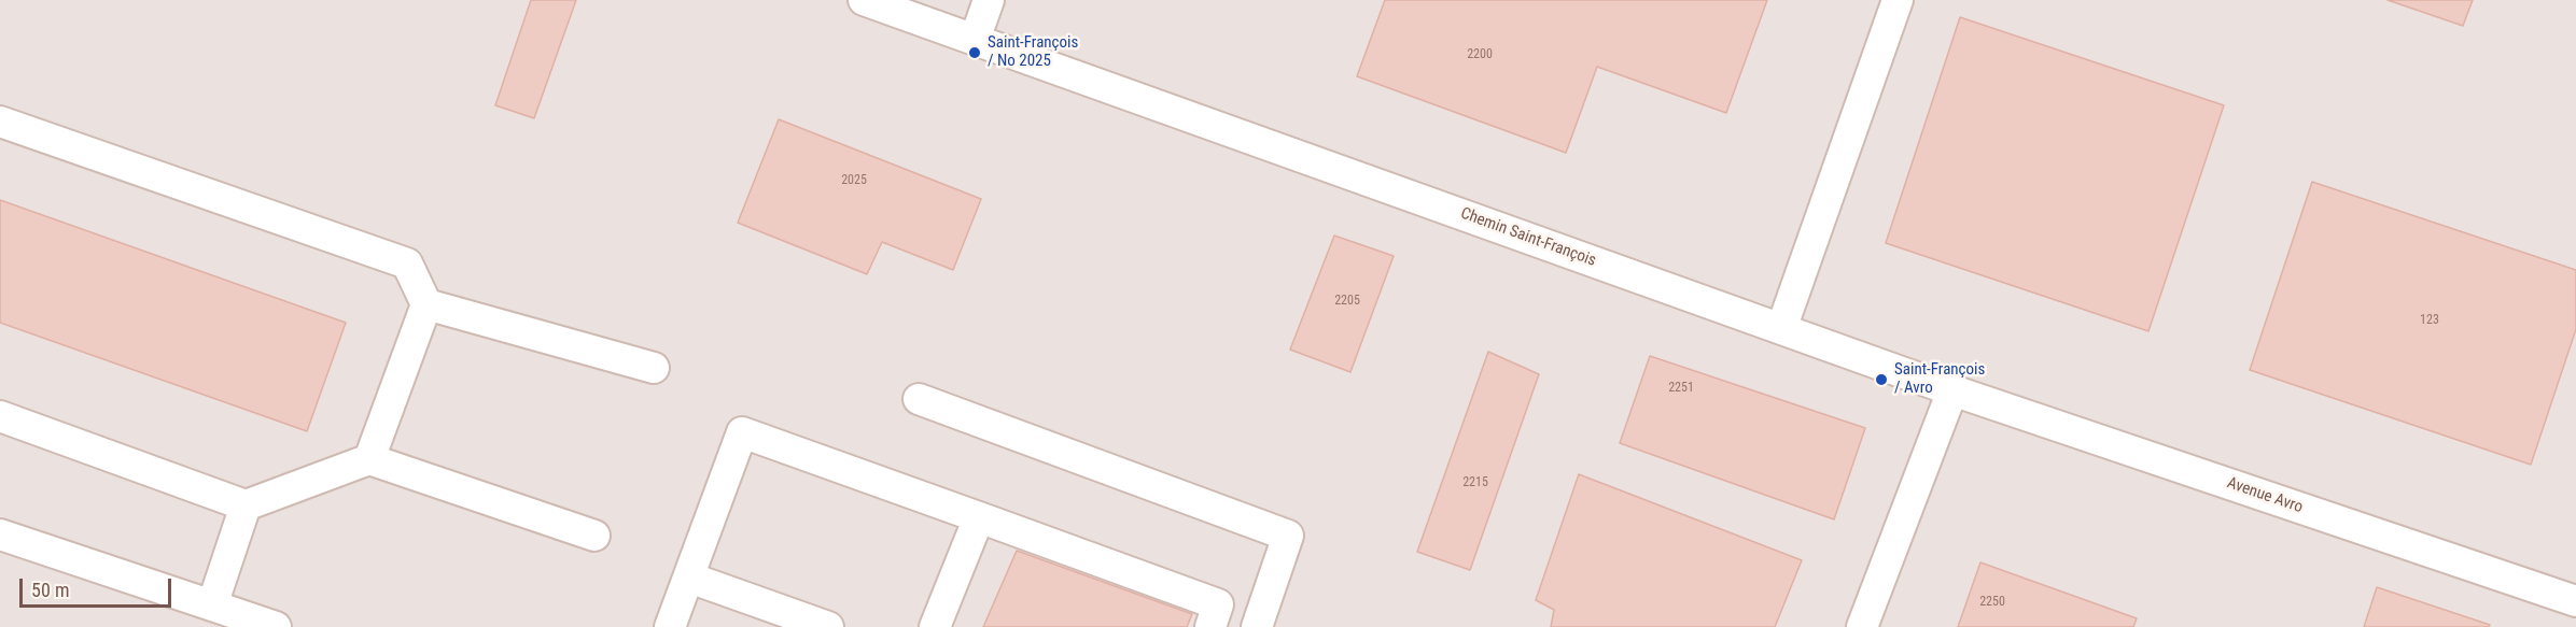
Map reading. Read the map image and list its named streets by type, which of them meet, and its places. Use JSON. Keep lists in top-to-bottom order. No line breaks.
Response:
{"streets":{"street":["Chemin Saint-François","Avenue Avro"]},"crossings":[["Chemin Saint-François","Avenue Avro"]],"places":["Saint-François / No 2025","Saint-François / Avro"],"house_numbers":["2200","2025","2205","123","2251","2215","2250"],"scale_bar":"50 m"}
